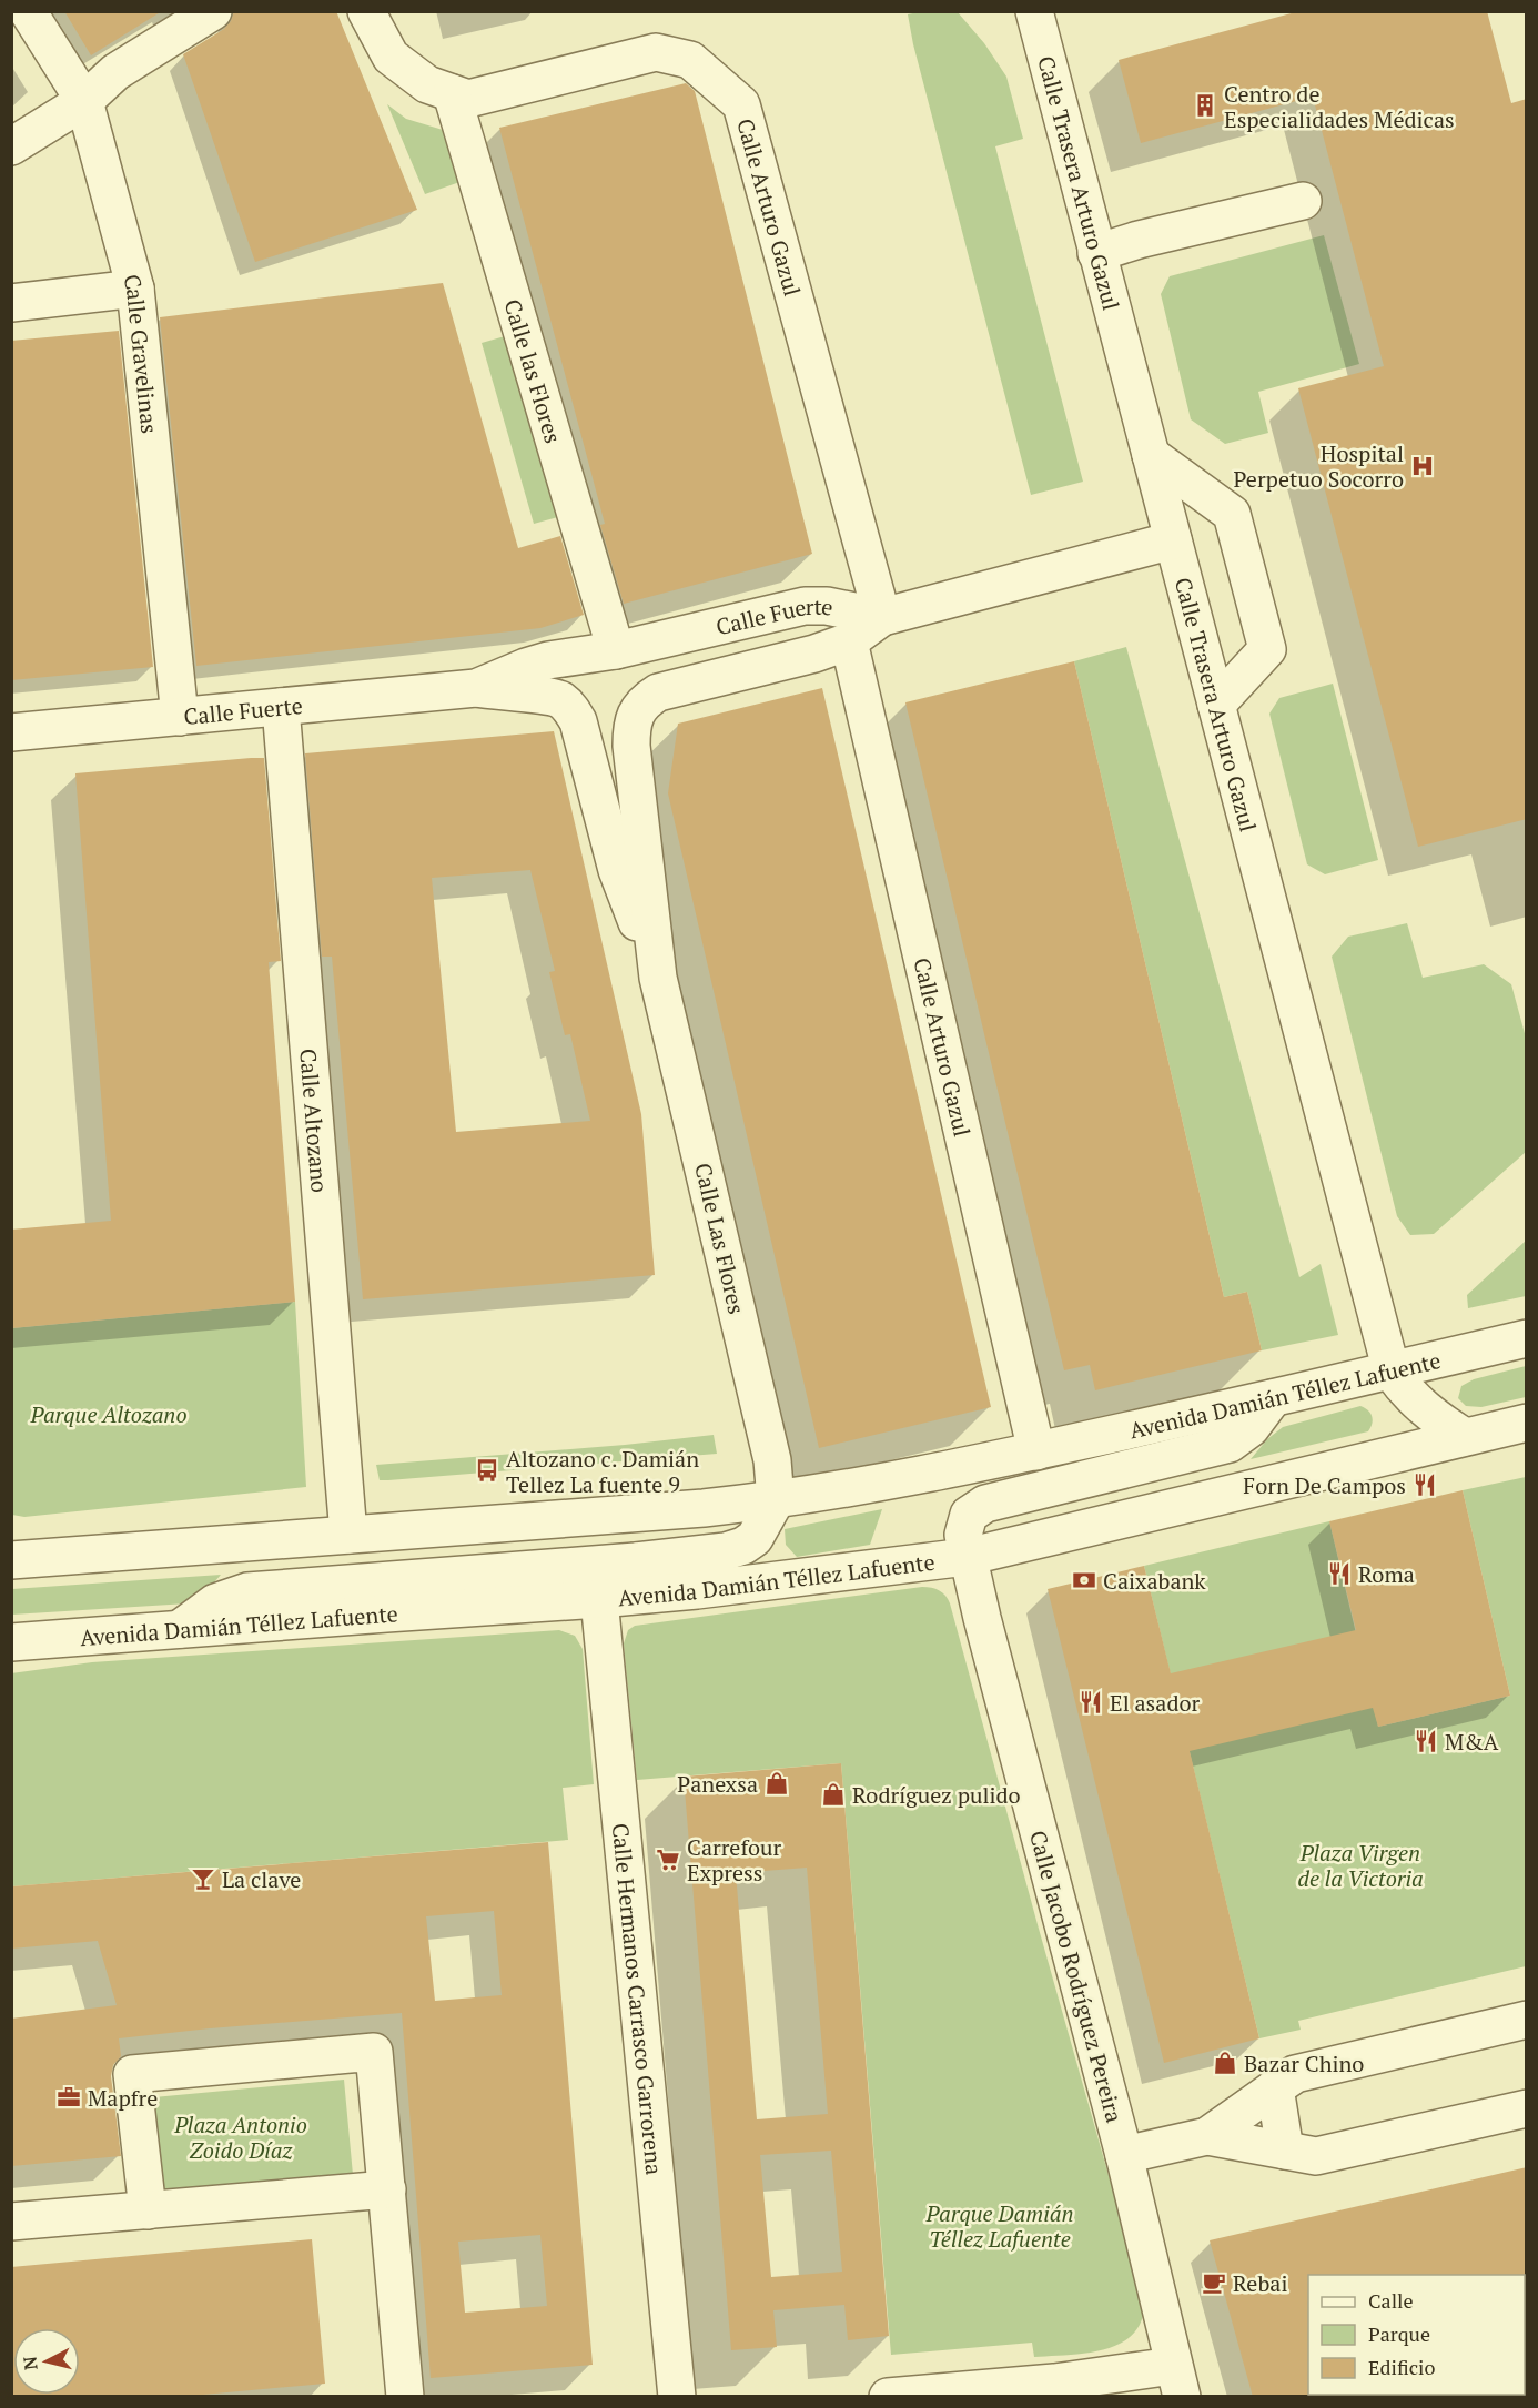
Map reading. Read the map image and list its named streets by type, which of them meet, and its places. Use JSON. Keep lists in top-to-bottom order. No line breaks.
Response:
{"streets":{"street":["Calle Trasera Arturo Gazul","Calle Arturo Gazul","Calle Gravelinas","Calle las Flores","Calle Fuerte","Calle Altozano","Calle Las Flores","Avenida Damián Téllez Lafuente","Calle Jacobo Rodríguez Pereira","Calle Hermanos Carrasco Garrorena"]},"crossings":[["Calle Trasera Arturo Gazul","Calle Fuerte"],["Calle Trasera Arturo Gazul","Avenida Damián Téllez Lafuente"],["Calle Arturo Gazul","Calle las Flores"],["Calle Arturo Gazul","Calle Fuerte"],["Calle Arturo Gazul","Avenida Damián Téllez Lafuente"],["Calle Gravelinas","Calle Fuerte"],["Calle las Flores","Calle Fuerte"],["Calle Fuerte","Calle Altozano"],["Calle Fuerte","Calle Las Flores"],["Calle Altozano","Avenida Damián Téllez Lafuente"],["Calle Las Flores","Avenida Damián Téllez Lafuente"],["Avenida Damián Téllez Lafuente","Calle Jacobo Rodríguez Pereira"],["Avenida Damián Téllez Lafuente","Calle Hermanos Carrasco Garrorena"]],"parks":["Parque Altozano","Plaza Virgen de la Victoria","Plaza Antonio Zoido Díaz","Parque Damián Téllez Lafuente"],"places":{"building":["Centro de Especialidades Médicas"],"hospital":["Hospital Perpetuo Socorro"],"bus stop":["Altozano c. Damián Tellez La fuente 9"],"restaurant":["Forn De Campos","Roma","El asador","M&A"],"bank":["Caixabank"],"shop":["Panexsa","Rodríguez pulido","Bazar Chino"],"supermarket":["Carrefour Express"],"bar":["La clave"],"office":["Mapfre"],"cafe":["Rebai"]},"legend":["Calle","Parque","Edificio"],"north":"left"}
